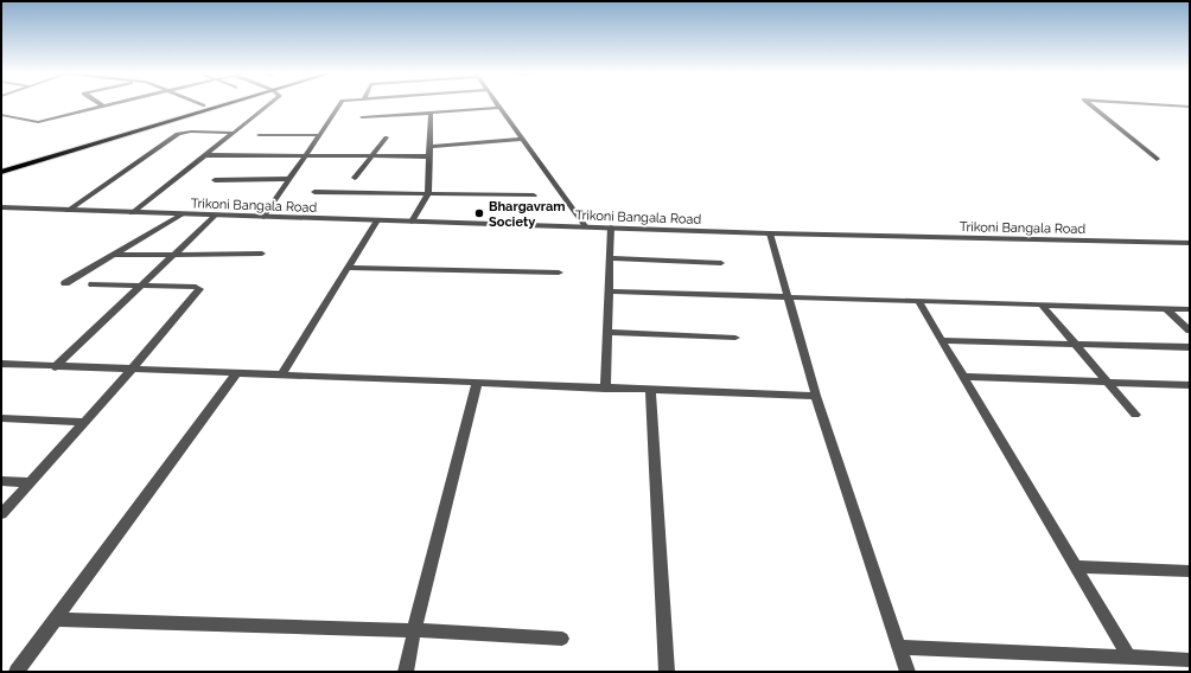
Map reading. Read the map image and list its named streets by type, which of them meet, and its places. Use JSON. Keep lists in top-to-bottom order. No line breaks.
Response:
{"streets":{"street":["Trikoni Bangala Road"]},"places":["Bhargavram Society"]}
